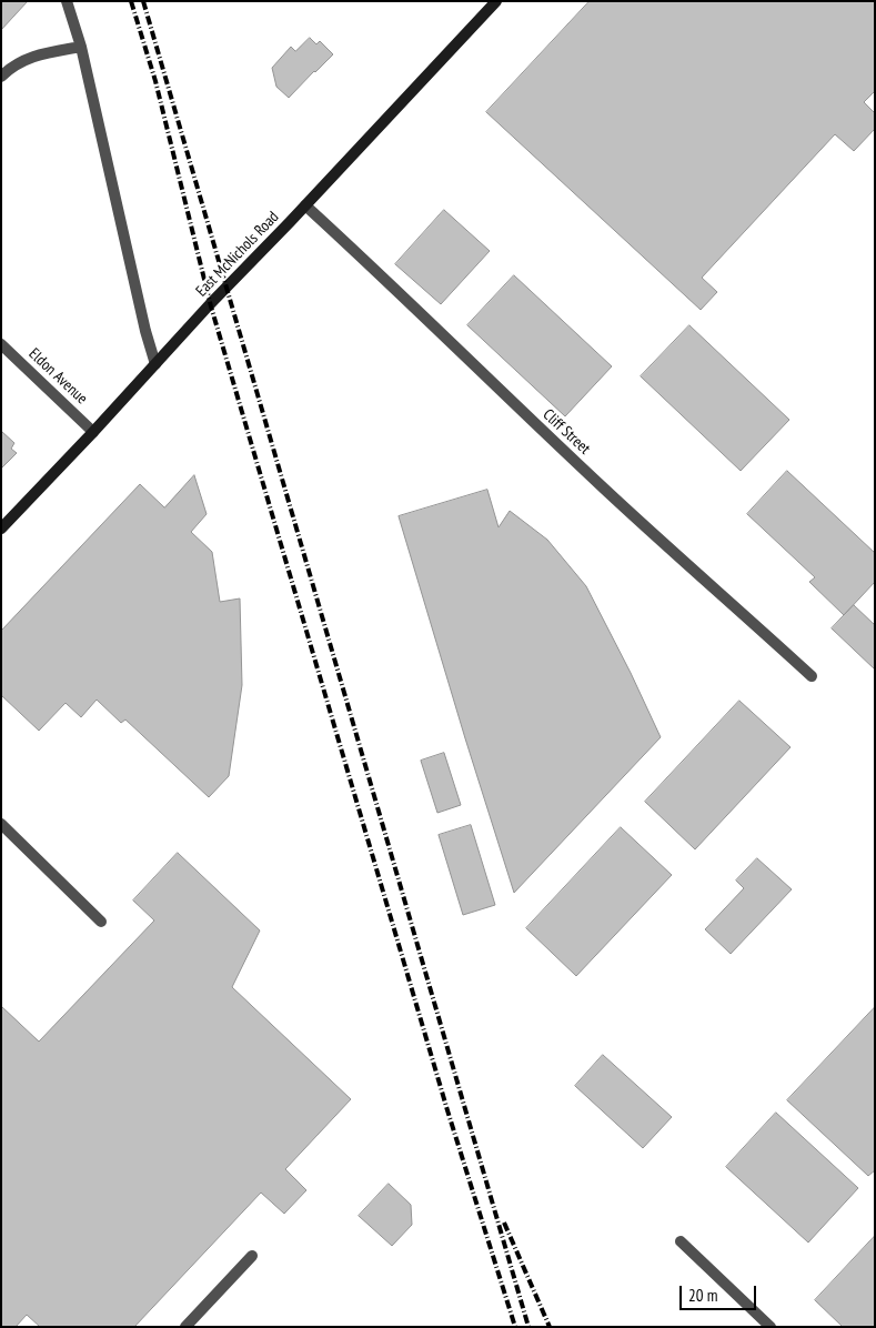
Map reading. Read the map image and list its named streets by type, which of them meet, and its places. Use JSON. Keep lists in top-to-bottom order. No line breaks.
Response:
{"streets":{"main road":["East McNichols Road"],"street":["Eldon Avenue","Cliff Street"]},"crossings":[["East McNichols Road","Eldon Avenue"],["East McNichols Road","Cliff Street"]],"scale_bar":"20 m"}
